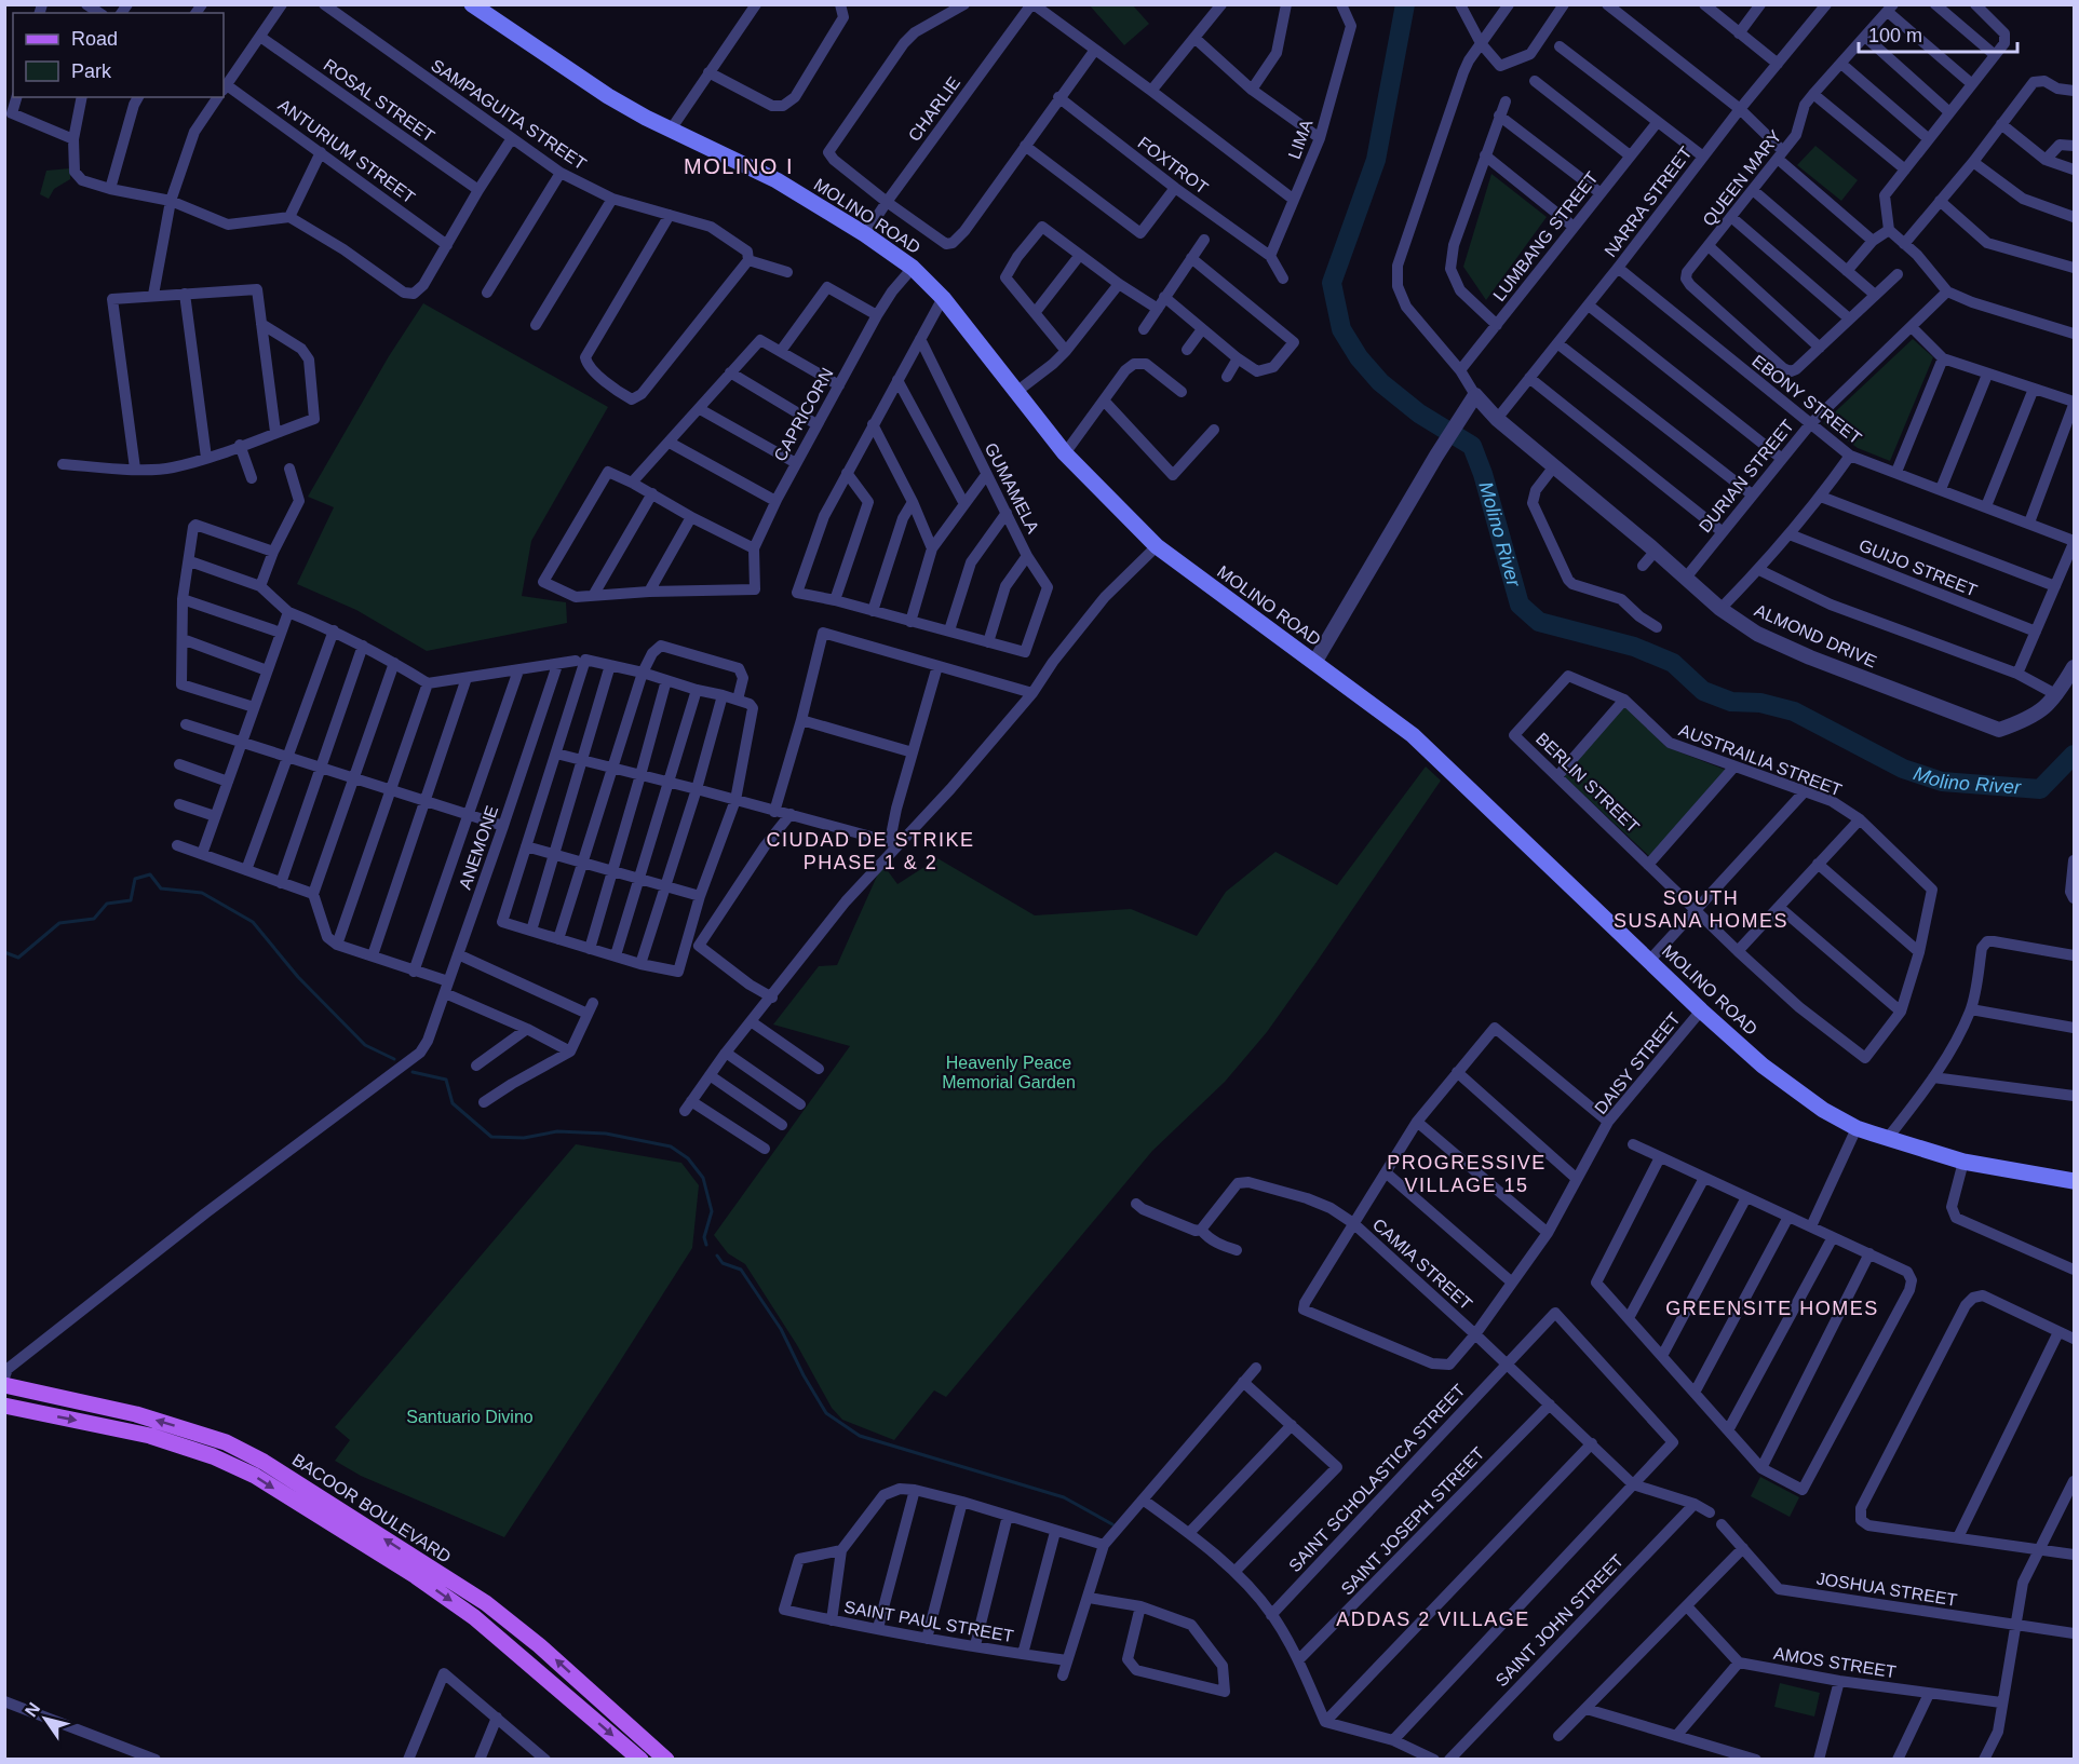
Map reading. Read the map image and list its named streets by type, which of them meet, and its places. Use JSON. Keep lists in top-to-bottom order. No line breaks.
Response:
{"streets":{"main road":["MOLINO ROAD","BACOOR BOULEVARD"],"street":["ROSAL STREET","CHARLIE","SAMPAGUITA STREET","LIMA","ANTURIUM STREET","FOXTROT","QUEEN MARY","NARRA STREET","LUMBANG STREET","EBONY STREET","CAPRICORN","DURIAN STREET","GUMAMELA","GUIJO STREET","ALMOND DRIVE","AUSTRAILIA STREET","BERLIN STREET","ANEMONE","DAISY STREET","CAMIA STREET","SAINT SCHOLASTICA STREET","SAINT JOSEPH STREET","JOSHUA STREET","SAINT JOHN STREET","SAINT PAUL STREET","AMOS STREET"]},"crossings":[["CHARLIE","MOLINO ROAD"],["LIMA","FOXTROT"],["NARRA STREET","EBONY STREET"],["NARRA STREET","ALMOND DRIVE"],["MOLINO ROAD","CAPRICORN"],["MOLINO ROAD","DAISY STREET"],["EBONY STREET","DURIAN STREET"],["DURIAN STREET","ALMOND DRIVE"],["AUSTRAILIA STREET","BERLIN STREET"],["DAISY STREET","CAMIA STREET"],["CAMIA STREET","SAINT SCHOLASTICA STREET"],["CAMIA STREET","SAINT JOSEPH STREET"]],"districts":["MOLINO I","CIUDAD DE STRIKE PHASE 1 & 2","SOUTH SUSANA HOMES","PROGRESSIVE VILLAGE 15","GREENSITE HOMES","ADDAS 2 VILLAGE"],"water":["Molino River"],"parks":["Heavenly Peace Memorial Garden","Santuario Divino"],"legend":["Road","Park"],"scale_bar":"100 m","north":"top left"}
